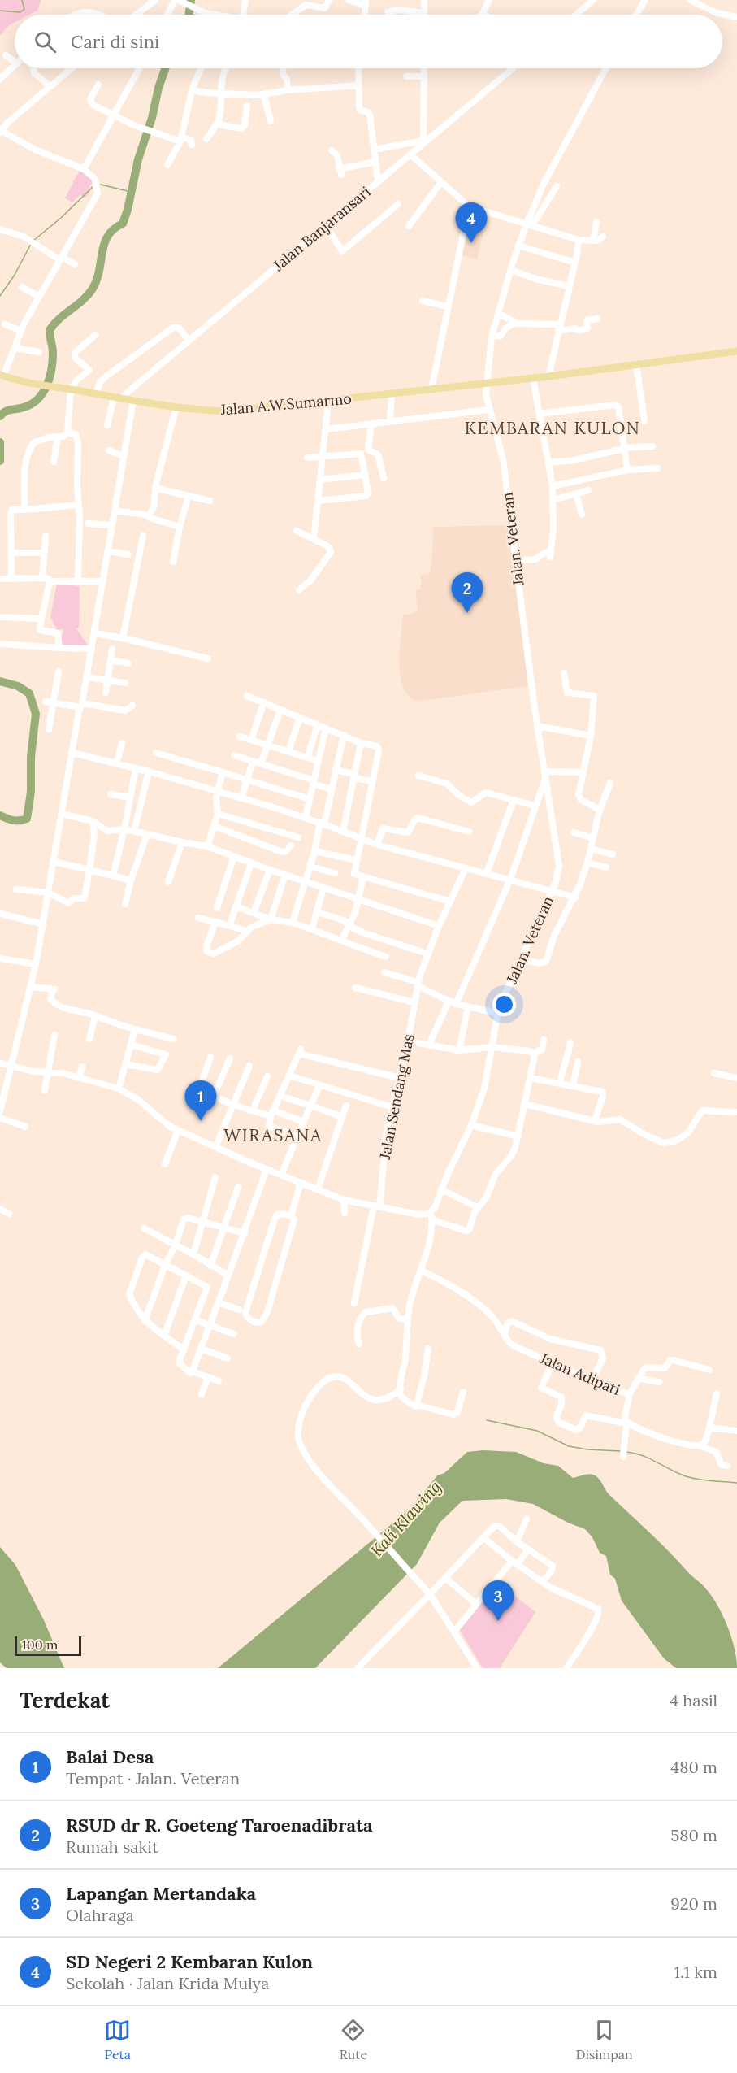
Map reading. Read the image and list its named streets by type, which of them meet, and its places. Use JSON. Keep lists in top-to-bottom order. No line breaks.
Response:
{"streets":{"main road":["Jalan A.W.Sumarmo"],"street":["Jalan Banjaransari","Jalan. Veteran","Jalan Sendang Mas","Jalan Adipati"]},"crossings":[["Jalan Banjaransari","Jalan A.W.Sumarmo"],["Jalan A.W.Sumarmo","Jalan. Veteran"],["Jalan. Veteran","Jalan Adipati"]],"districts":["KEMBARAN KULON","WIRASANA"],"water":["Kali Klawing"],"scale_bar":"100 m","page":{"search":"Cari di sini","pins":["4","2","1","3"],"scale":"100 m","heading":["Terdekat","4 hasil"],"list":[{"mark":"1","name":"Balai Desa","note":"Tempat · Jalan. Veteran","value":"480 m"},{"mark":"2","name":"RSUD dr R. Goeteng Taroenadibrata","note":"Rumah sakit","value":"580 m"},{"mark":"3","name":"Lapangan Mertandaka","note":"Olahraga","value":"920 m"},{"mark":"4","name":"SD Negeri 2 Kembaran Kulon","note":"Sekolah · Jalan Krida Mulya","value":"1.1 km"}],"nav":["Peta","Rute","Disimpan"]}}
